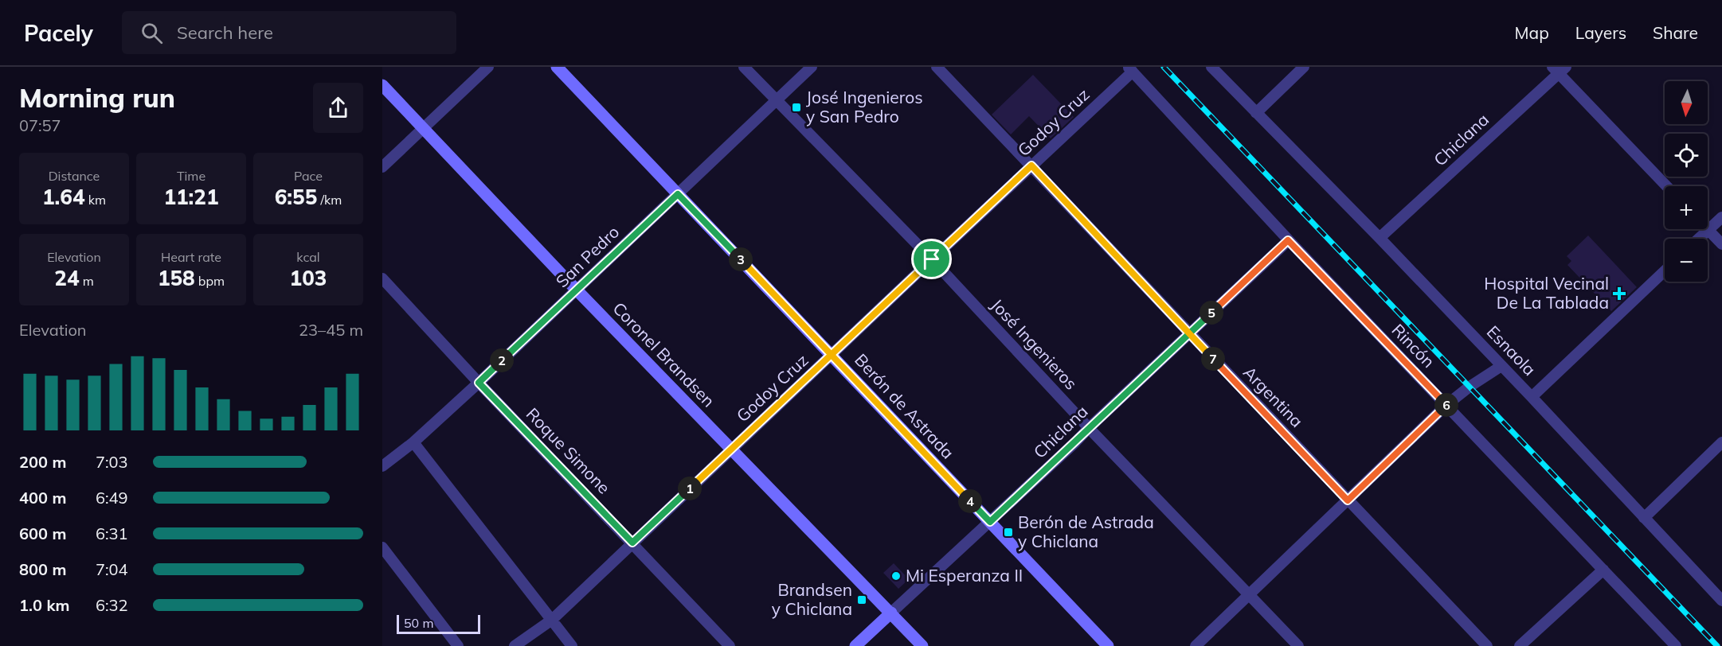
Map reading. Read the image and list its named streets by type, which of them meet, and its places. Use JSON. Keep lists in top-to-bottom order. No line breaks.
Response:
{"streets":{"street":["Godoy Cruz","Chiclana","San Pedro","José Ingenieros","Rincón","Esnaola","Coronel Brandsen","Argentina","Berón de Astrada","Roque Simone"]},"crossings":[["Godoy Cruz","José Ingenieros"],["Godoy Cruz","Rincón"],["Godoy Cruz","Coronel Brandsen"],["Godoy Cruz","Argentina"],["Godoy Cruz","Berón de Astrada"],["Godoy Cruz","Roque Simone"],["Chiclana","José Ingenieros"],["Chiclana","Rincón"],["Chiclana","Esnaola"],["Chiclana","Coronel Brandsen"],["Chiclana","Argentina"],["Chiclana","Berón de Astrada"],["San Pedro","José Ingenieros"],["San Pedro","Coronel Brandsen"],["San Pedro","Berón de Astrada"],["San Pedro","Roque Simone"]],"places":{"transit":["José Ingenieros y San Pedro","Berón de Astrada y Chiclana","Brandsen y Chiclana"],"health":["Hospital Vecinal De La Tablada"],"other":["Mi Esperanza II"]},"scale_bar":"50 m","north":"bottom","page":{"header":"Pacely","search":"Search here","nav":["Map","Layers","Share"],"heading":["Morning run","07:57"],"map_buttons":["+","−"],"stats":[["Distance","1.64 km"],["Time","11:21"],["Pace","6:55 /km"],["Elevation","24 m"],["Heart rate","158 bpm"],["kcal","103"]],"pins":["3","5","7","2","6","1","4"],"chart":["Elevation","23–45 m"],"list":[{"name":"200 m","note":"7:03"},{"name":"400 m","note":"6:49"},{"name":"600 m","note":"6:31"},{"name":"800 m","note":"7:04"},{"name":"1.0 km","note":"6:32"}],"scale":"50 m"}}
